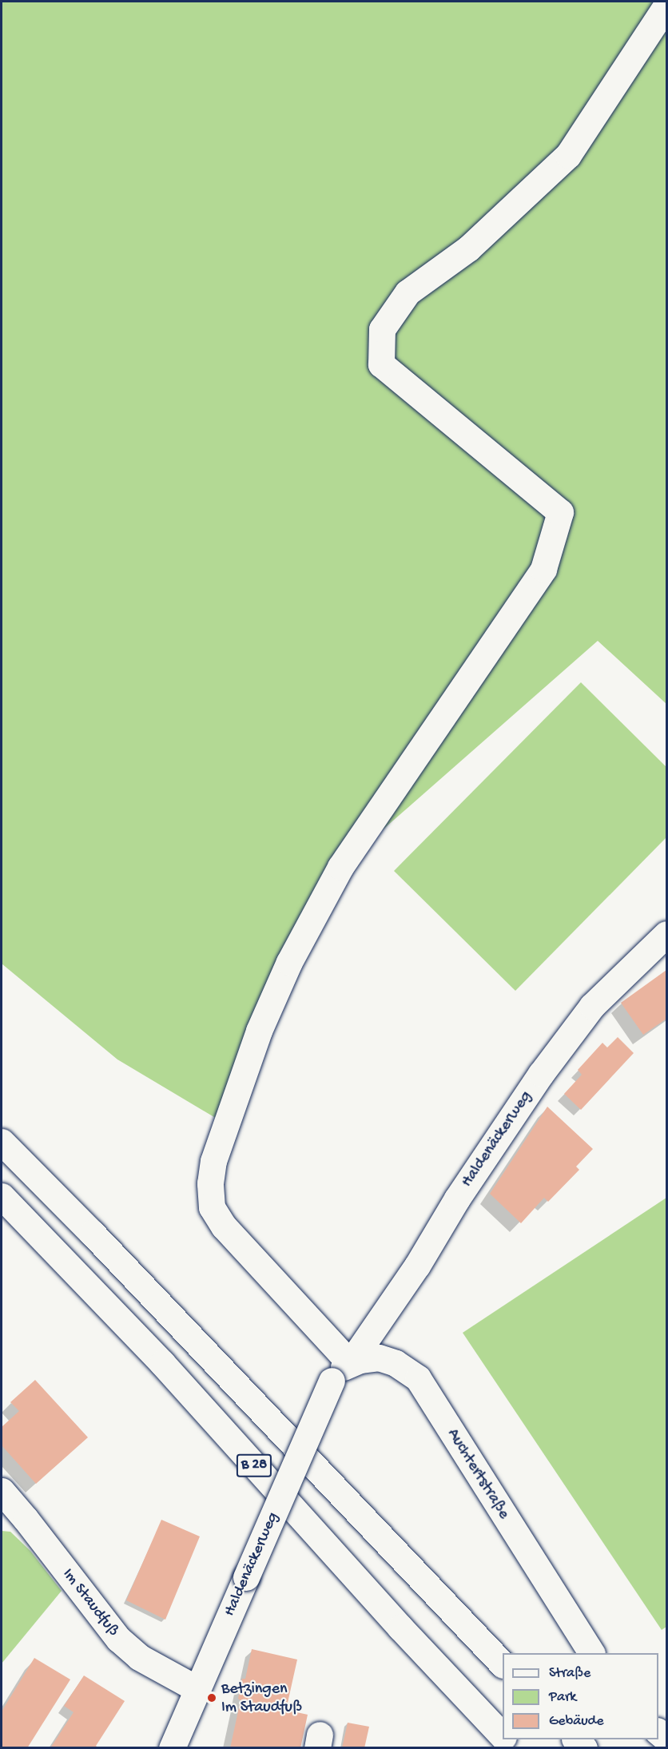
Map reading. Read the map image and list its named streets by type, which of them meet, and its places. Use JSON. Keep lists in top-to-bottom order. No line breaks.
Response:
{"streets":{"main road":["Haldenäckerweg","B 28","Auchtertstraße","Im Staudfuß"]},"crossings":[["Haldenäckerweg","Auchtertstraße"],["Haldenäckerweg","Im Staudfuß"]],"places":["Betzingen Im Staudfuß"],"legend":["Straße","Park","Gebäude"]}
